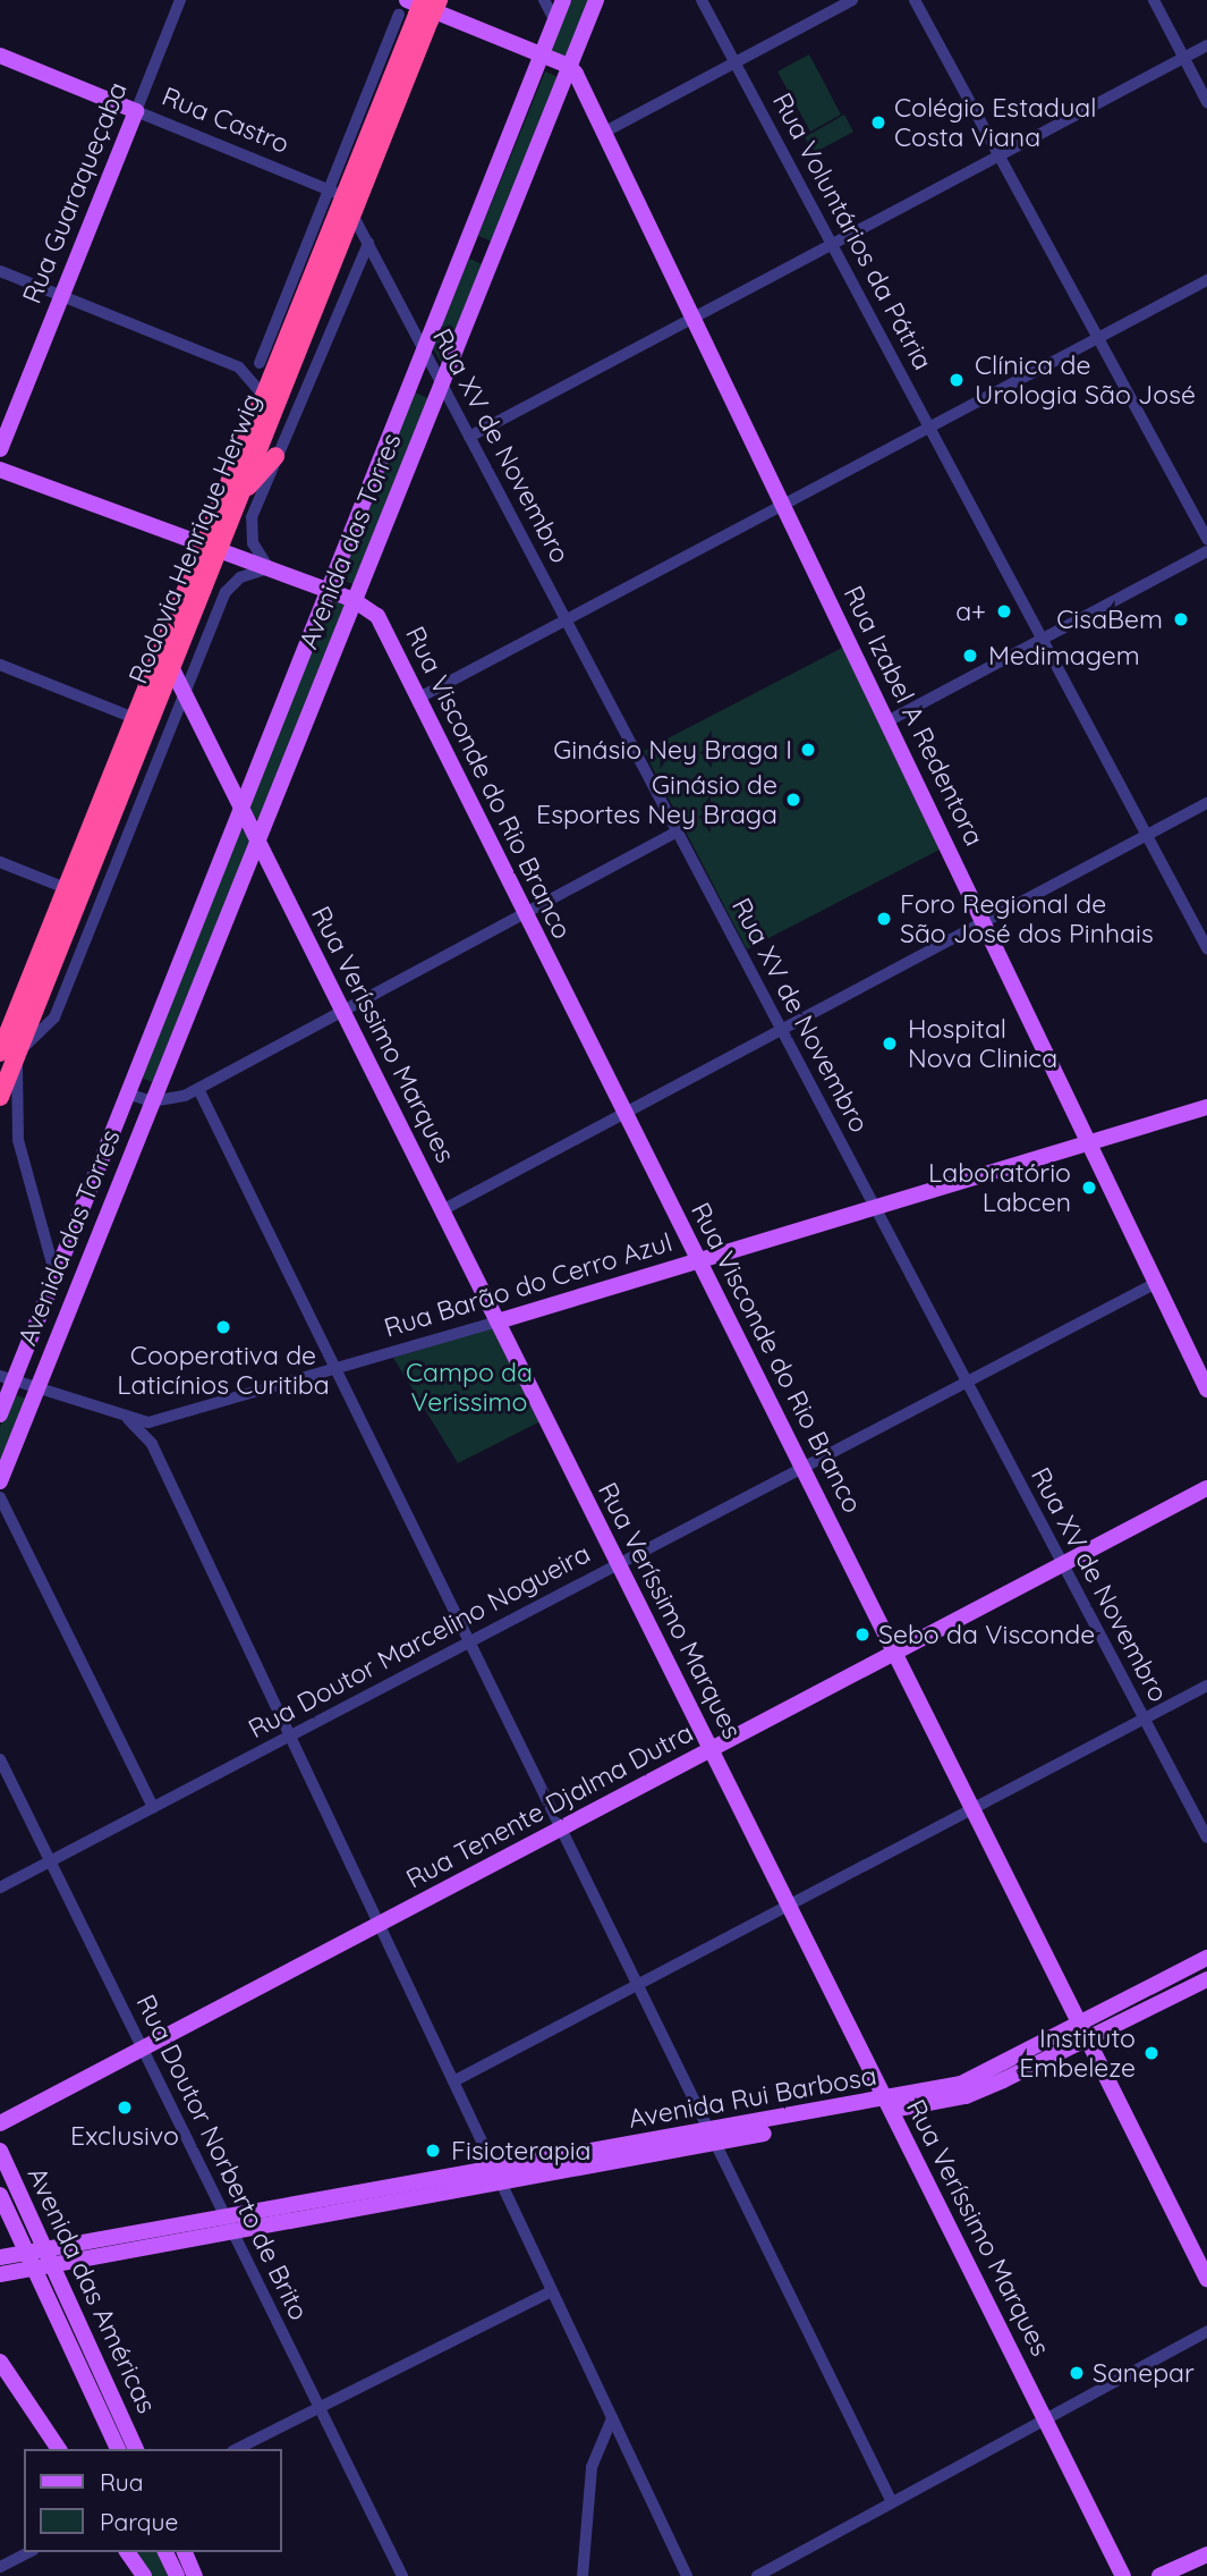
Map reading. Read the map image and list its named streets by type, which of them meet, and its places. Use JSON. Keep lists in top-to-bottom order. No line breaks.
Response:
{"streets":{"highway":["Rodovia Henrique Herwig"],"main road":["Rua Castro","Rua Guaraqueçaba","Avenida das Torres","Rua Izabel A Redentora","Rua Visconde do Rio Branco","Rua Veríssimo Marques","Rua Barão do Cerro Azul","Rua Tenente Djalma Dutra","Avenida Rui Barbosa","Avenida das Américas"],"street":["Rua Voluntários da Pátria","Rua XV de Novembro","Rua Doutor Marcelino Nogueira","Rua Doutor Norberto de Brito"]},"crossings":[["Rua Castro","Rua Guaraqueçaba"],["Rua Castro","Rodovia Henrique Herwig"],["Rua XV de Novembro","Rodovia Henrique Herwig"],["Rua XV de Novembro","Avenida das Torres"],["Rua XV de Novembro","Rua Barão do Cerro Azul"],["Rua XV de Novembro","Rua Doutor Marcelino Nogueira"],["Rua XV de Novembro","Rua Tenente Djalma Dutra"],["Rodovia Henrique Herwig","Rua Visconde do Rio Branco"],["Rodovia Henrique Herwig","Rua Veríssimo Marques"],["Avenida das Torres","Rua Izabel A Redentora"],["Avenida das Torres","Rua Visconde do Rio Branco"],["Avenida das Torres","Rua Veríssimo Marques"],["Avenida das Torres","Rua Barão do Cerro Azul"],["Rua Izabel A Redentora","Rua Barão do Cerro Azul"],["Rua Izabel A Redentora","Rua Doutor Marcelino Nogueira"],["Rua Visconde do Rio Branco","Rua Barão do Cerro Azul"],["Rua Visconde do Rio Branco","Rua Doutor Marcelino Nogueira"],["Rua Visconde do Rio Branco","Rua Tenente Djalma Dutra"],["Rua Visconde do Rio Branco","Avenida Rui Barbosa"],["Rua Veríssimo Marques","Rua Barão do Cerro Azul"],["Rua Veríssimo Marques","Rua Doutor Marcelino Nogueira"],["Rua Veríssimo Marques","Rua Tenente Djalma Dutra"],["Rua Veríssimo Marques","Avenida Rui Barbosa"],["Rua Doutor Marcelino Nogueira","Rua Doutor Norberto de Brito"],["Rua Tenente Djalma Dutra","Rua Doutor Norberto de Brito"],["Avenida Rui Barbosa","Rua Doutor Norberto de Brito"],["Avenida Rui Barbosa","Avenida das Américas"]],"parks":["Campo da Verissimo"],"places":["Colégio Estadual Costa Viana","Clínica de Urologia São José","a+","CisaBem","Medimagem","Ginásio Ney Braga I","Ginásio de Esportes Ney Braga","Foro Regional de São José dos Pinhais","Hospital Nova Clinica","Laboratório Labcen","Cooperativa de Laticínios Curitiba","Sebo da Visconde","Instituto Embeleze","Exclusivo","Fisioterapia","Sanepar"],"legend":["Rua","Parque"]}
